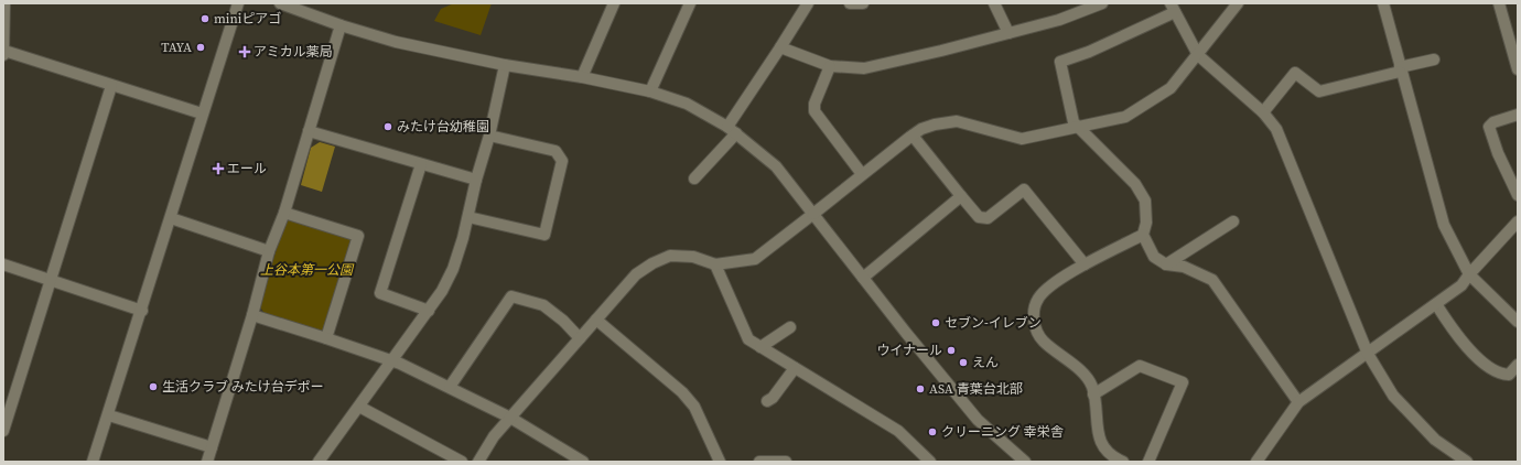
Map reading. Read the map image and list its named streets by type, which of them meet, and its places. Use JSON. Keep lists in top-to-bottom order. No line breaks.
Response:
{"parks":["上谷本第一公園"],"places":{"other":["miniピアゴ","TAYA","みたけ台幼稚園","セブン-イレブン","ウイナール","えん","生活クラブ みたけ台デポー","ASA 青葉台北部","クリーニング 幸栄舎"],"health":["アミカル薬局","エール"]}}
